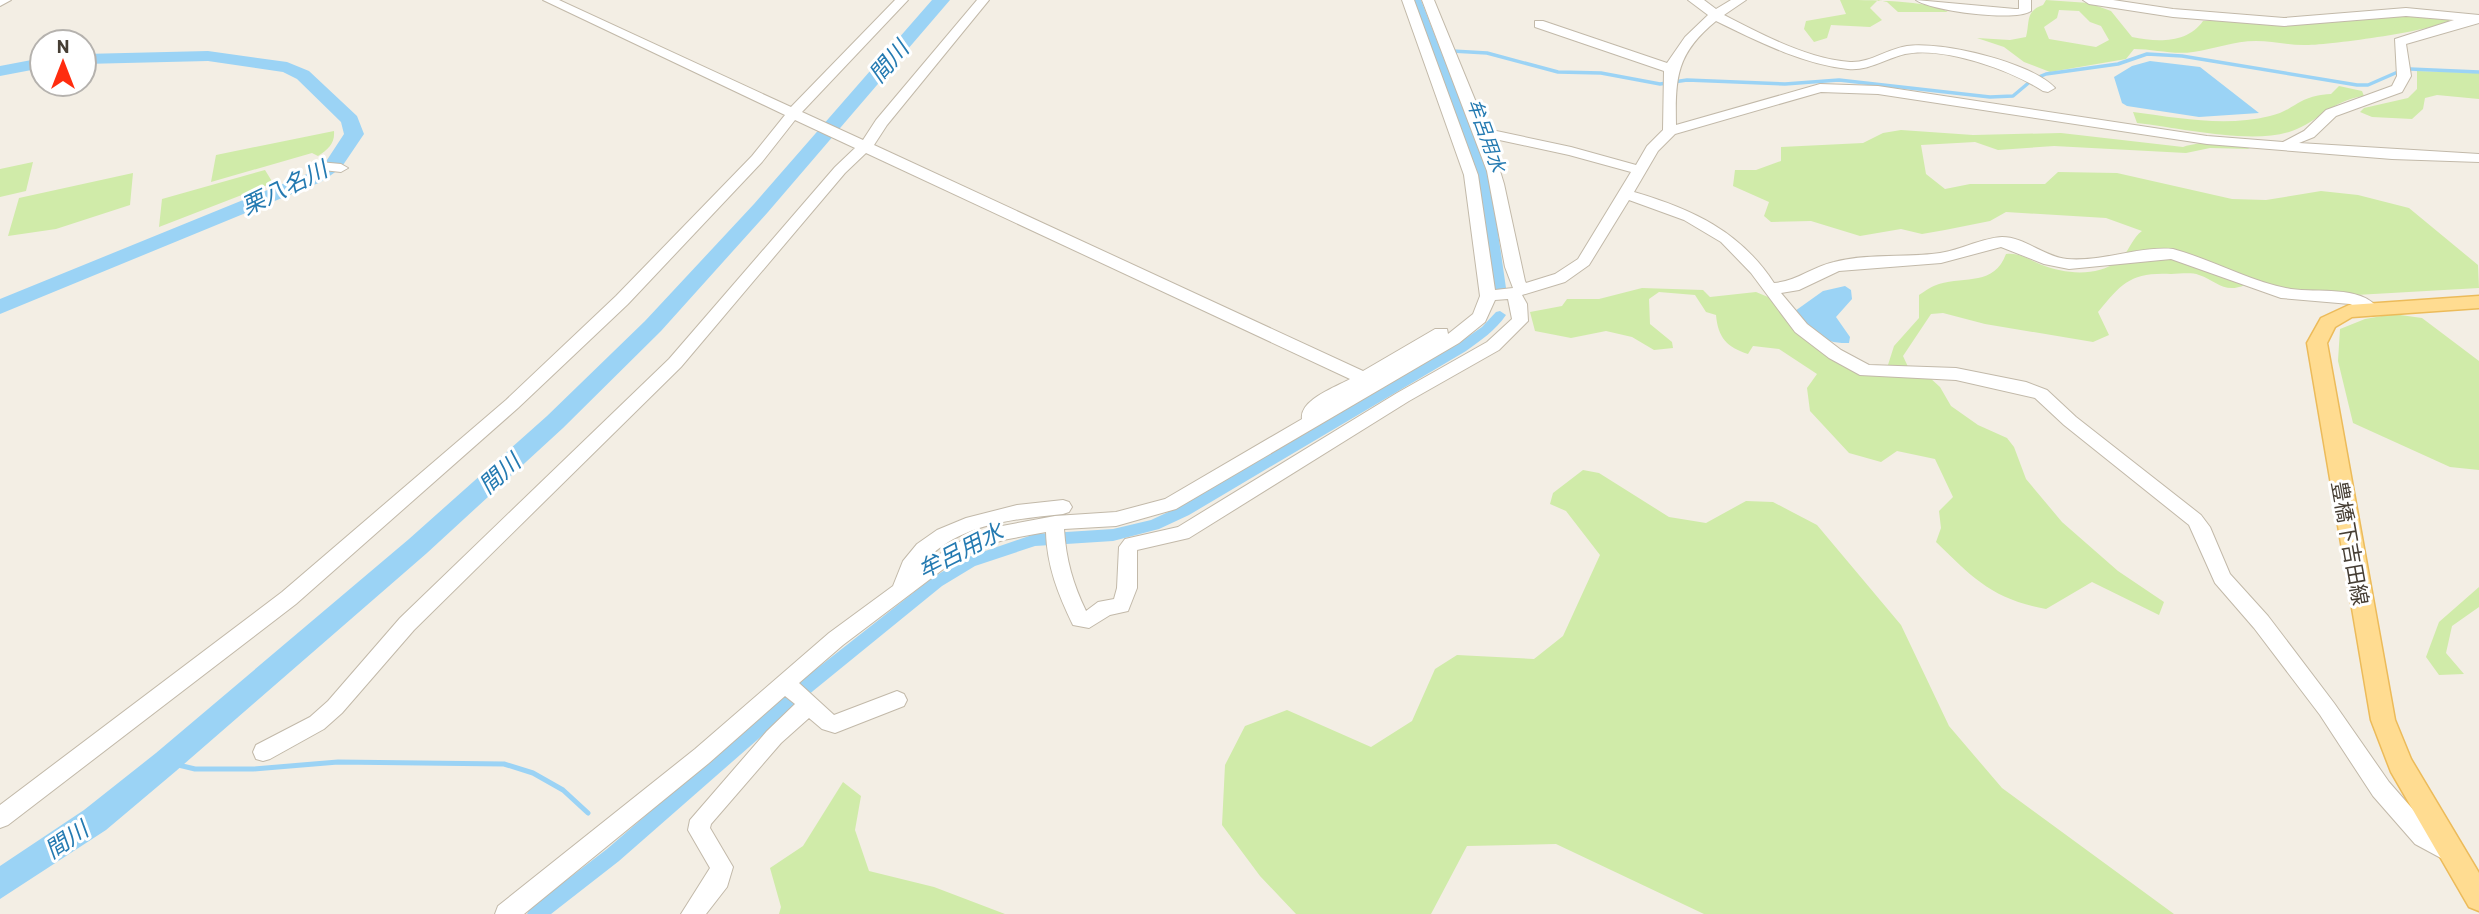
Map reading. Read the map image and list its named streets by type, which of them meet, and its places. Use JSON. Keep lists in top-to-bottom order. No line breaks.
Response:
{"streets":{"main road":["豊橋下吉田線"]},"water":["間川","牟呂用水","栗八名川"],"north":"top"}
